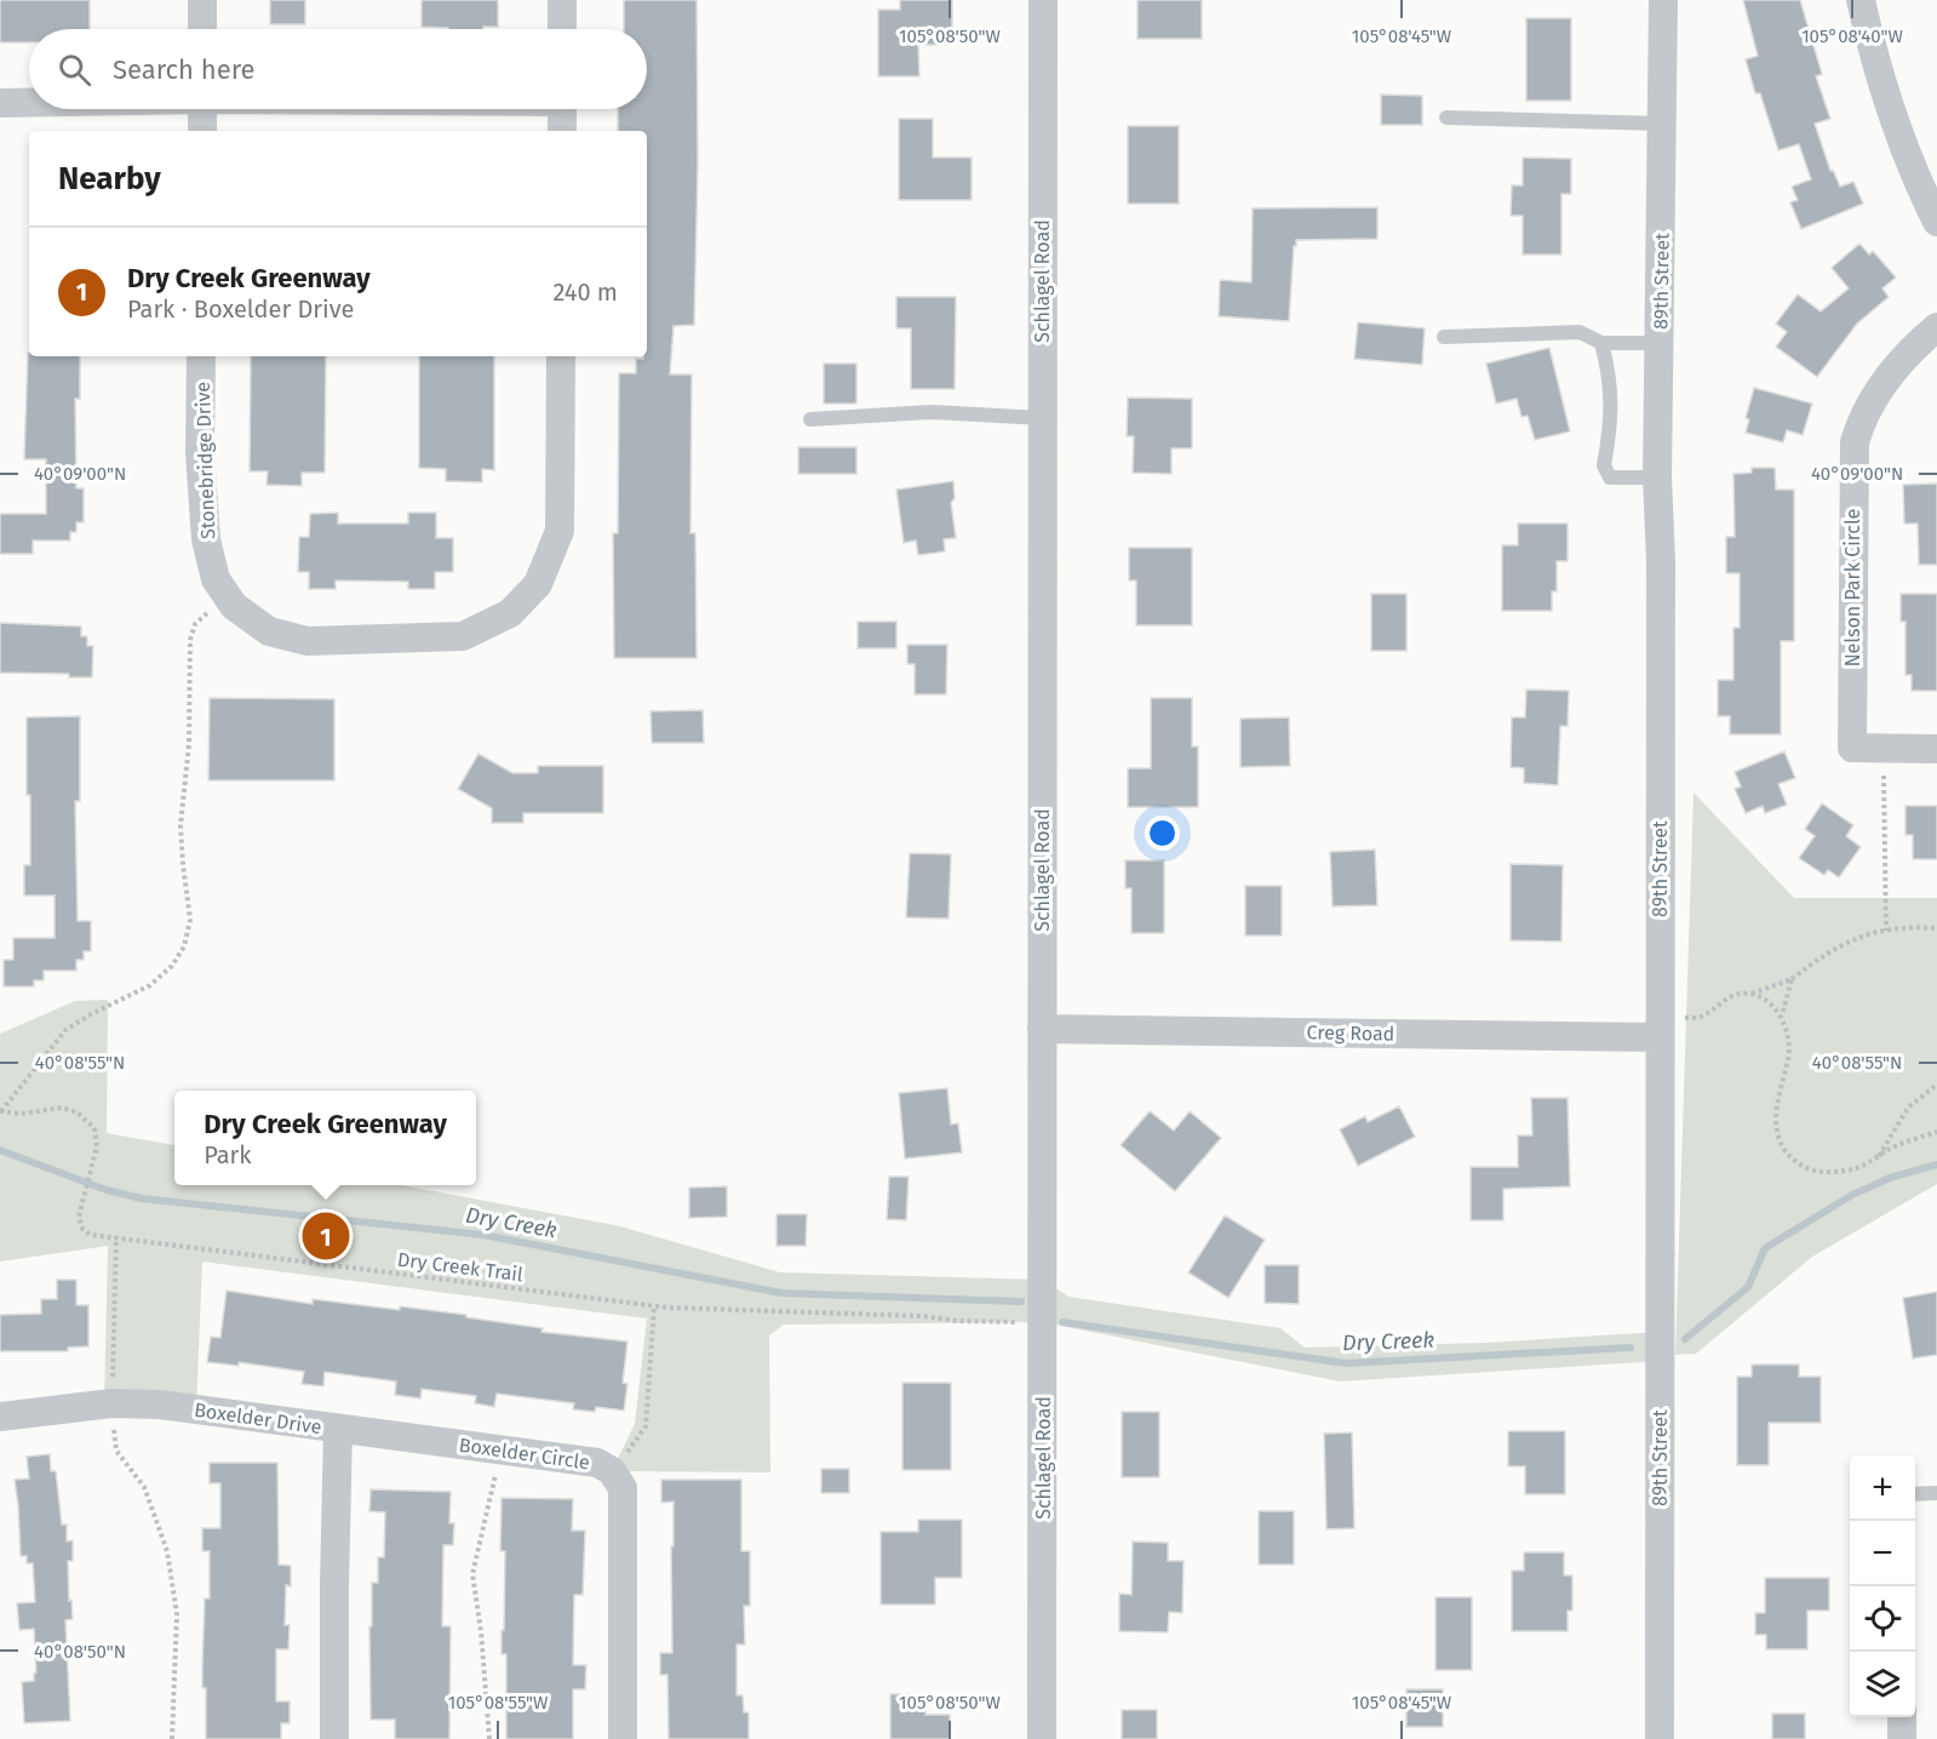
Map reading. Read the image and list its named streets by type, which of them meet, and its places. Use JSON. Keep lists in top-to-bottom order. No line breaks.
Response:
{"streets":{"street":["Schlagel Road","89th Street","Stonebridge Drive","Nelson Park Circle","Creg Road","Boxelder Drive","Boxelder Circle"],"path":["Dry Creek Trail"]},"crossings":[["Schlagel Road","Creg Road"],["Schlagel Road","Dry Creek Trail"],["89th Street","Creg Road"],["Boxelder Drive","Boxelder Circle"]],"water":["Dry Creek"],"page":{"search":"Search here","heading":"Nearby","list":[{"mark":"1","name":"Dry Creek Greenway","note":"Park · Boxelder Drive","value":"240 m"}],"popup":["Dry Creek Greenway","Park"],"pins":"1","map_buttons":["+","−"]},"coordinates":["105°08'50\"W","105°08'45\"W","105°08'40\"W","40°09'00\"N","40°08'55\"N","40°08'50\"N","105°08'55\"W"]}
